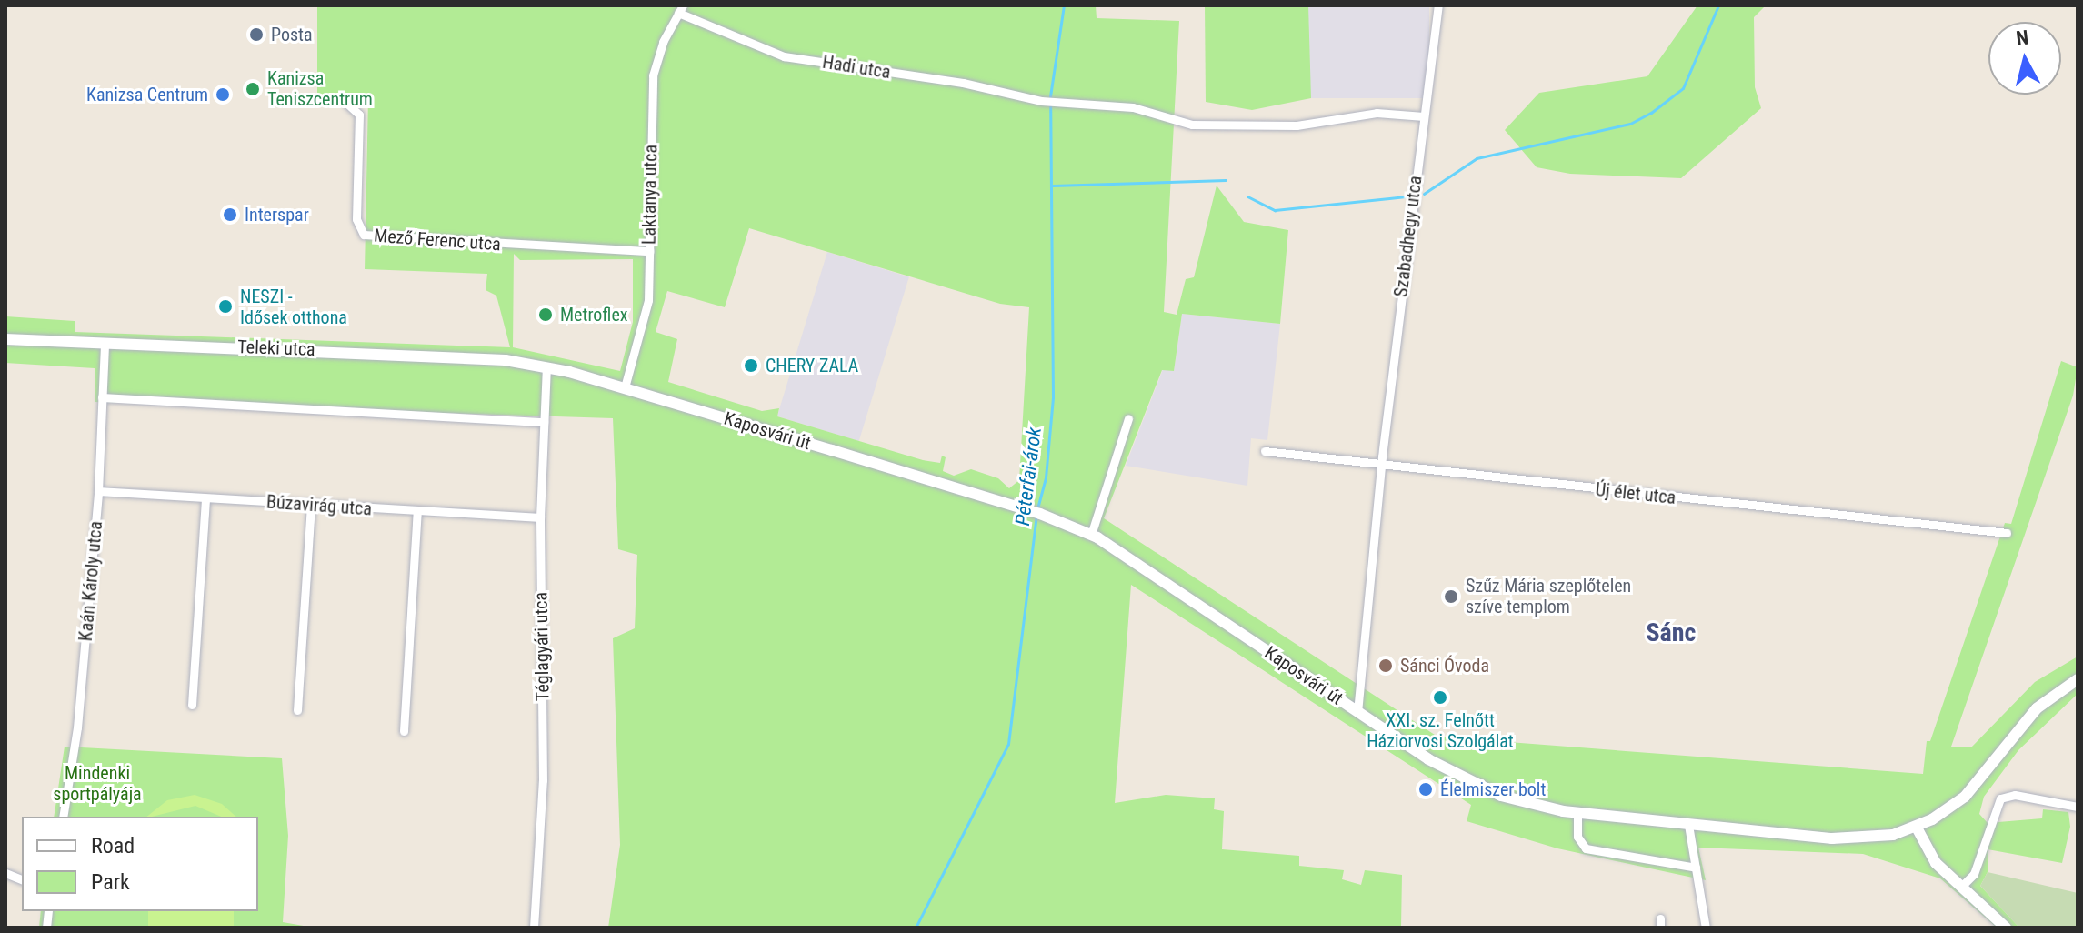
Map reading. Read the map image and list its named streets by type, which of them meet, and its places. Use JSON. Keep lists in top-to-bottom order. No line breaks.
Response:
{"streets":{"main road":["Teleki utca","Kaposvári út"],"street":["Hadi utca","Laktanya utca","Szabadhegy utca","Mező Ferenc utca","Új élet utca","Búzavirág utca","Kaán Károly utca","Téglagyári utca"]},"crossings":[["Hadi utca","Laktanya utca"],["Hadi utca","Szabadhegy utca"],["Laktanya utca","Mező Ferenc utca"],["Laktanya utca","Kaposvári út"],["Szabadhegy utca","Kaposvári út"],["Szabadhegy utca","Új élet utca"],["Teleki utca","Kaposvári út"],["Teleki utca","Kaán Károly utca"],["Teleki utca","Téglagyári utca"],["Kaposvári út","Téglagyári utca"],["Búzavirág utca","Kaán Károly utca"],["Búzavirág utca","Téglagyári utca"]],"districts":["Sánc"],"water":["Péterfai-árok"],"parks":["Mindenki sportpályája"],"places":["Posta","Kanizsa Teniszcentrum","Kanizsa Centrum","Interspar","NESZI - Idősek otthona","Metroflex","CHERY ZALA","Szűz Mária szeplőtelen szíve templom","Sánci Óvoda","XXI. sz. Felnőtt Háziorvosi Szolgálat","Élelmiszer bolt"],"legend":["Road","Park"],"north":"top"}
